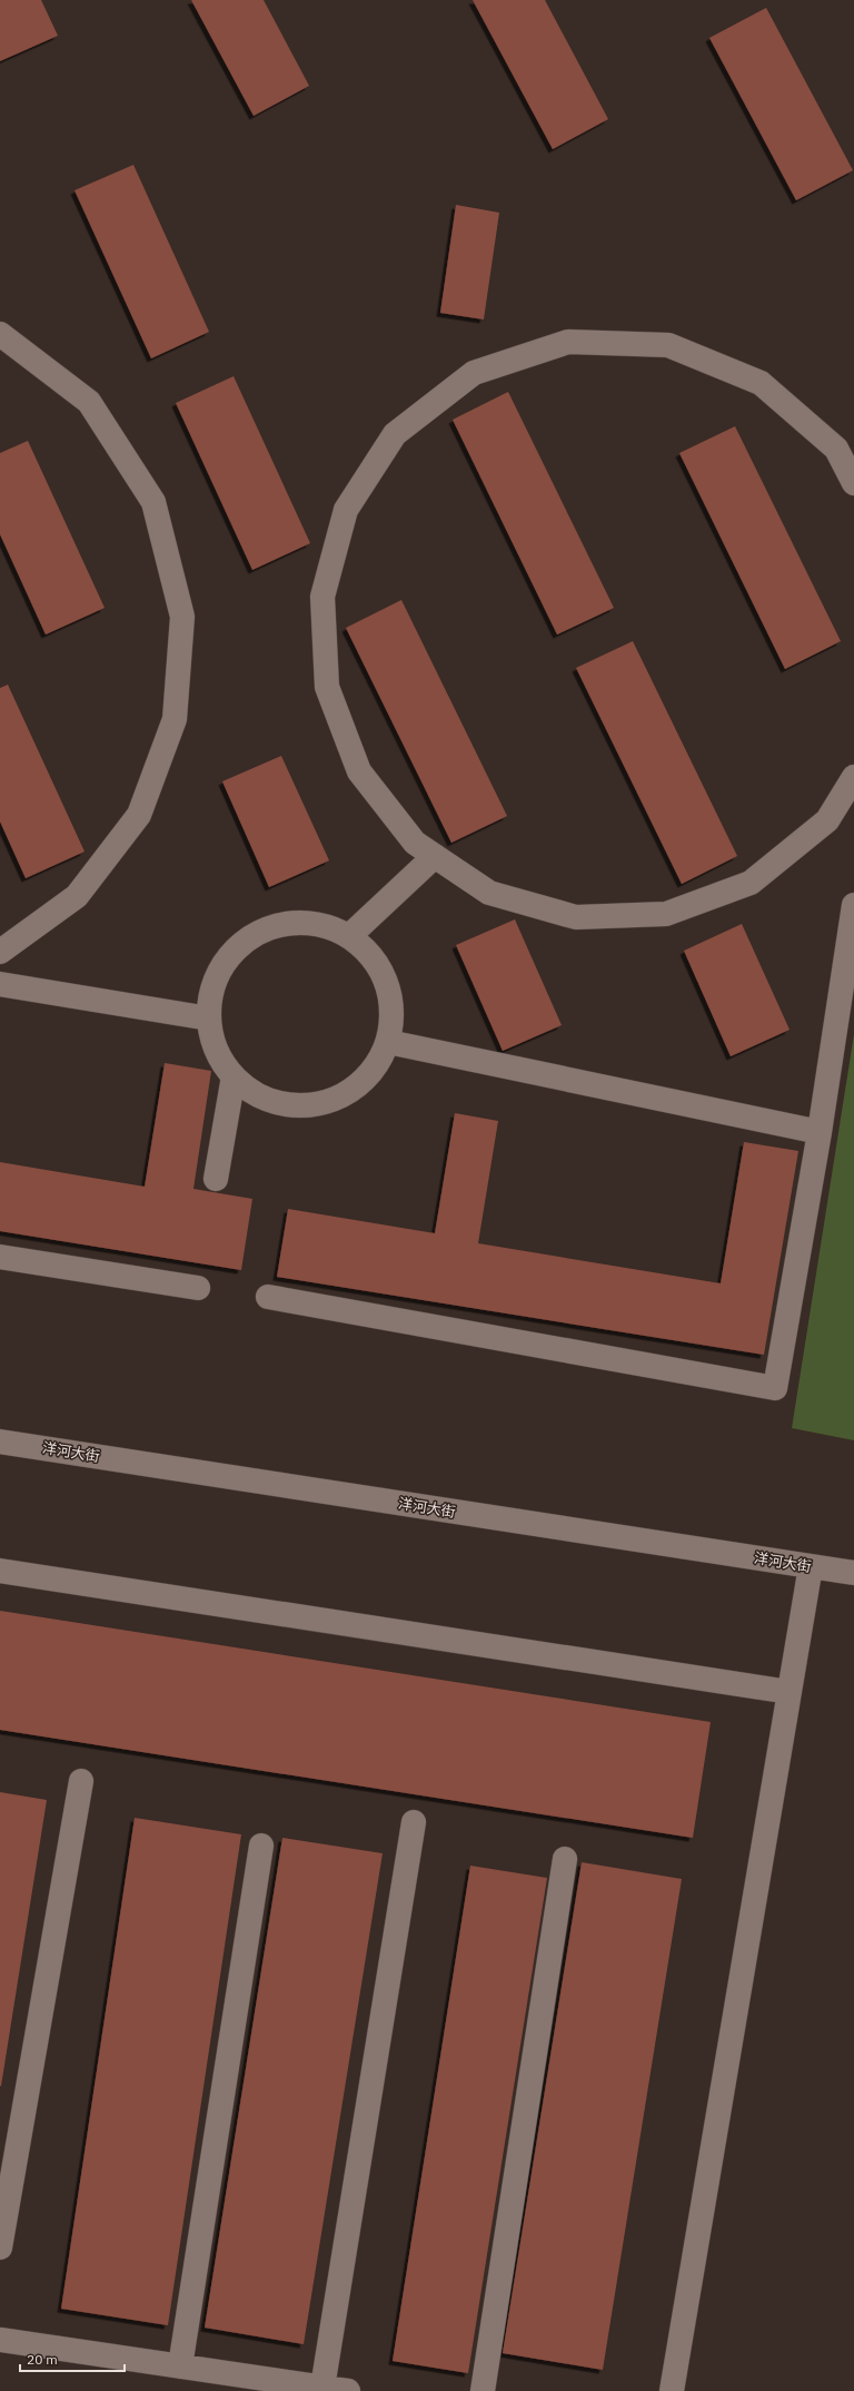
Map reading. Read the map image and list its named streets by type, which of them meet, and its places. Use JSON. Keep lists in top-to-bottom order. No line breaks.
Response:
{"streets":{"street":["洋河大街"]},"scale_bar":"20 m"}
